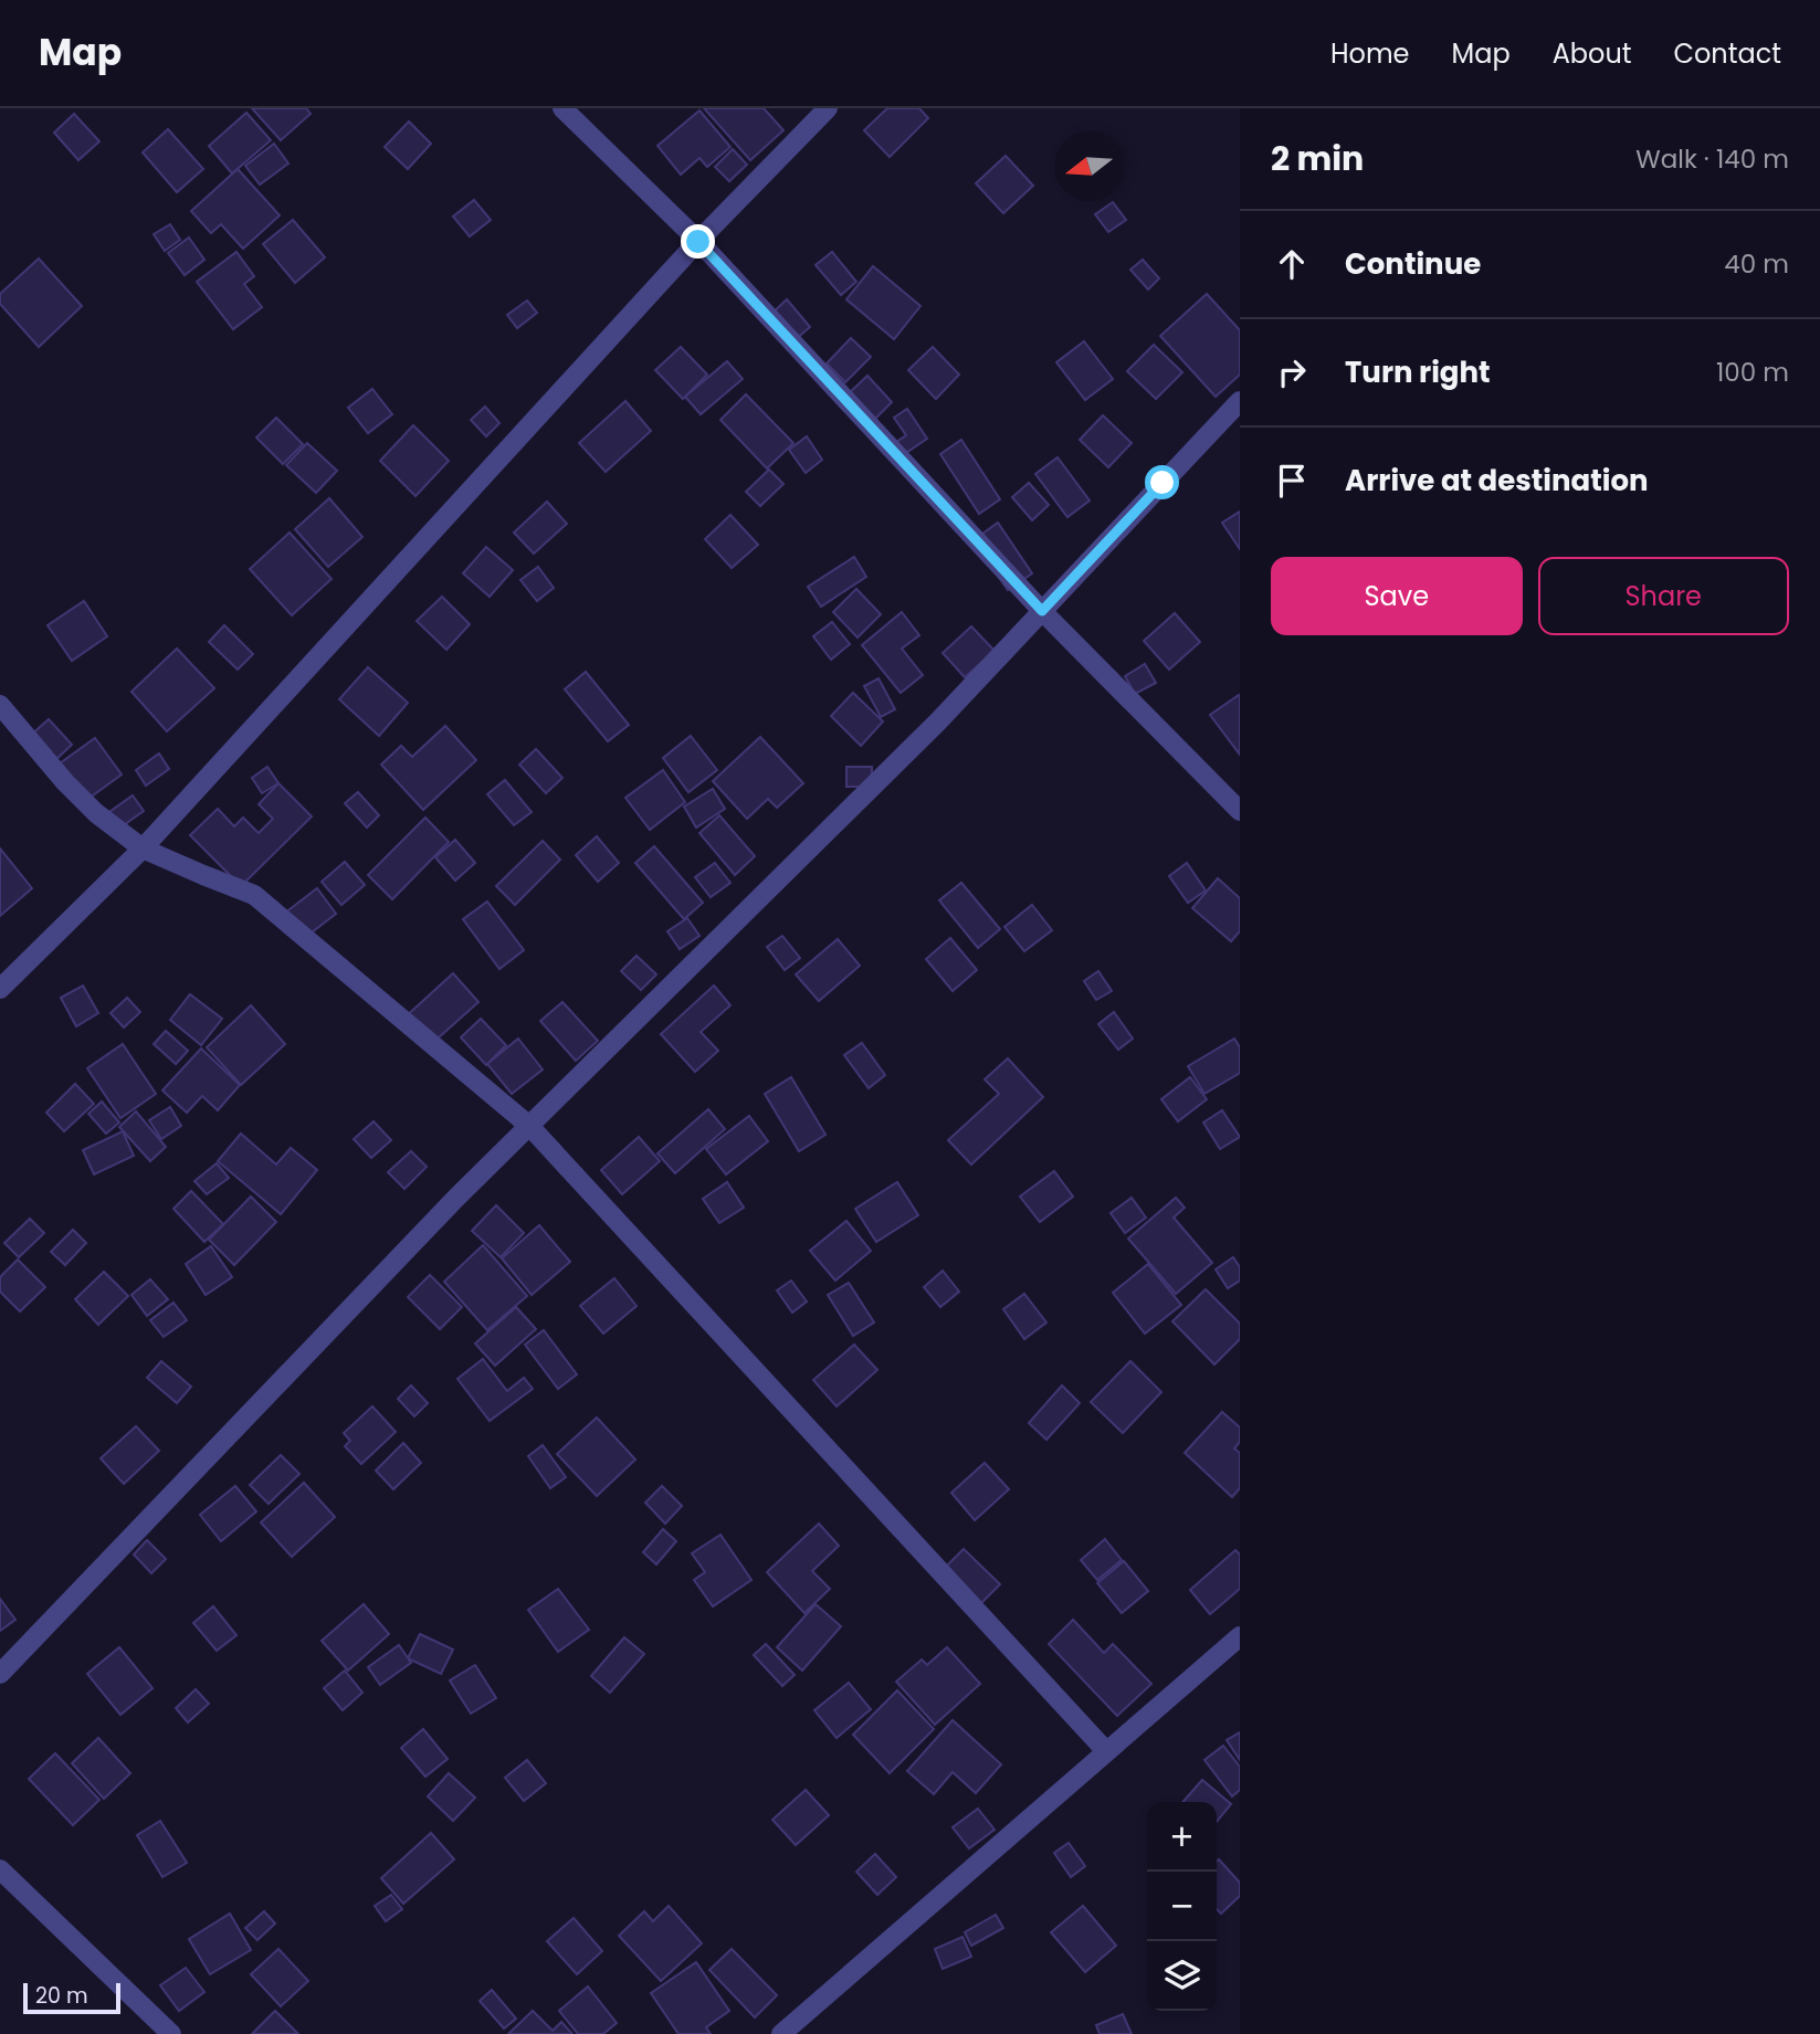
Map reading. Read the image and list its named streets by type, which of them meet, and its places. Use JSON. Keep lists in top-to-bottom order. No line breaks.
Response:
{"scale_bar":"20 m","north":"left","page":{"header":"Map","nav":["Home","Map","About","Contact"],"heading":["2 min","Walk · 140 m"],"list":[["Continue","40 m"],["Turn right","100 m"],"Arrive at destination"],"buttons":["Save","Share"],"map_buttons":["+","−"],"scale":"20 m"}}
